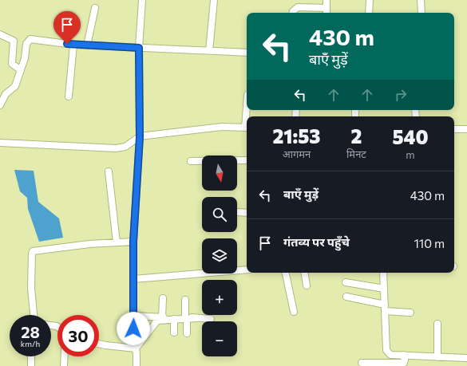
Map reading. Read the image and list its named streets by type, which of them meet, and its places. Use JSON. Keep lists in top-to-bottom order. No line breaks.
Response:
{"north":"bottom","page":{"turn":["430 m","बाएँ मुड़ें"],"eta":["21:53","आगमन","2","मिनट","540","m"],"map_buttons":["+","−"],"list":[{"name":"बाएँ मुड़ें","value":"430 m"},{"name":"गंतव्य पर पहुँचे","value":"110 m"}],"speed":"28 km/h","limit":"30"}}
